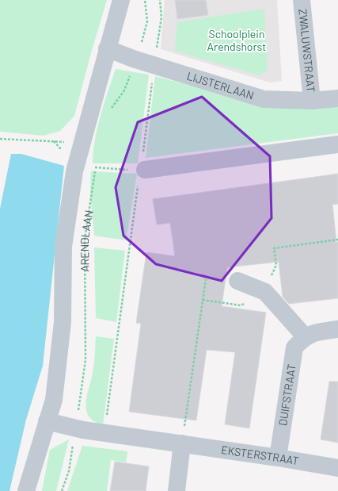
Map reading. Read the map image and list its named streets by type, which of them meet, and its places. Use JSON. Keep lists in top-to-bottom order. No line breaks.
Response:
{"streets":{"street":["ZWALUWSTRAAT","LIJSTERLAAN","ARENDLAAN","DUIFSTRAAT","EKSTERSTRAAT"]},"crossings":[["ZWALUWSTRAAT","LIJSTERLAAN"],["LIJSTERLAAN","ARENDLAAN"],["ARENDLAAN","EKSTERSTRAAT"],["DUIFSTRAAT","EKSTERSTRAAT"]],"parks":["Schoolplein Arendshorst"]}
